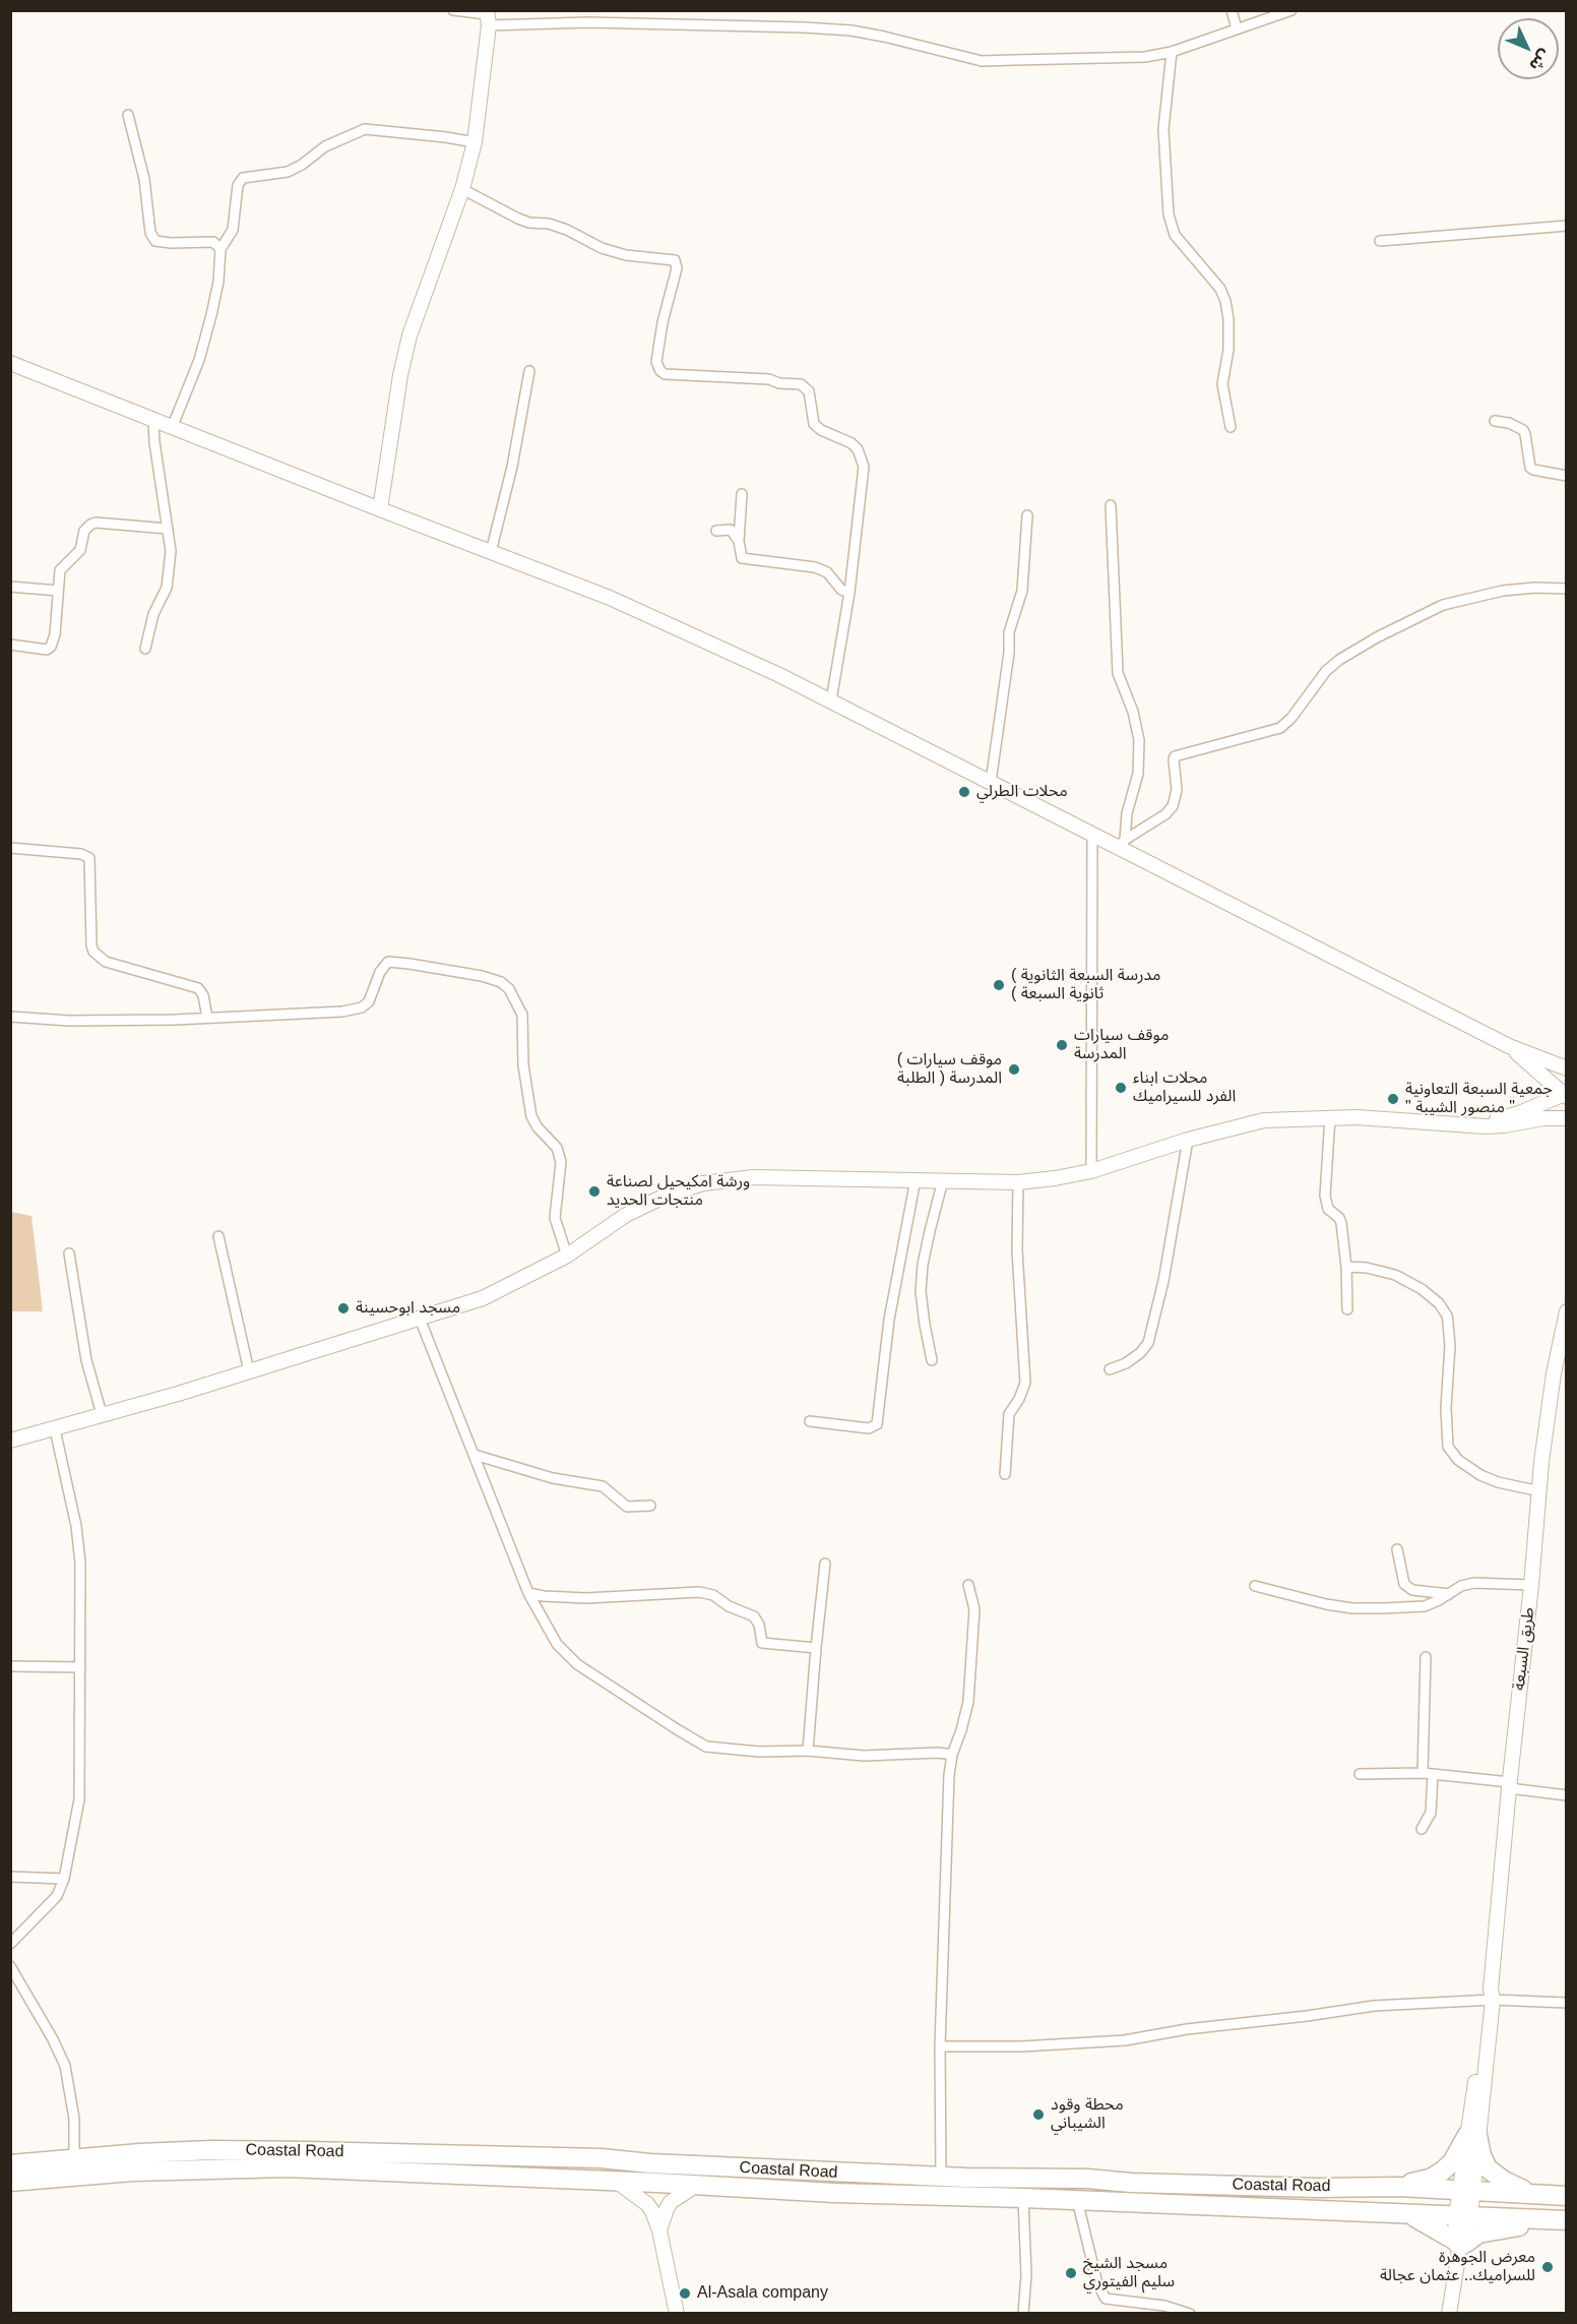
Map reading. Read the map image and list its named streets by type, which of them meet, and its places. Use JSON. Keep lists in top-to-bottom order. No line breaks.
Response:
{"streets":{"highway":["Coastal Road"],"street":["طريق السبعة"]},"crossings":[["طريق السبعة","Coastal Road"]],"places":["محلات الطرلي","( مدرسة السبعة الثانوية ( ثانوية السبعة","موقف سيارات المدرسة","( موقف سيارات المدرسة ( الطلبة","محلات ابناء الفرد للسيراميك","جمعية السبعة التعاونية \" منصور الشيبة \"","ورشة امكيحيل لصناعة منتجات الحديد","مسجد ابوحسينة","محطة وقود الشيباني","معرض الجوهرة للسراميك.. عثمان عجالة","مسجد الشيخ سليم الفيتوري","Al-Asala company"],"north":"bottom right"}
